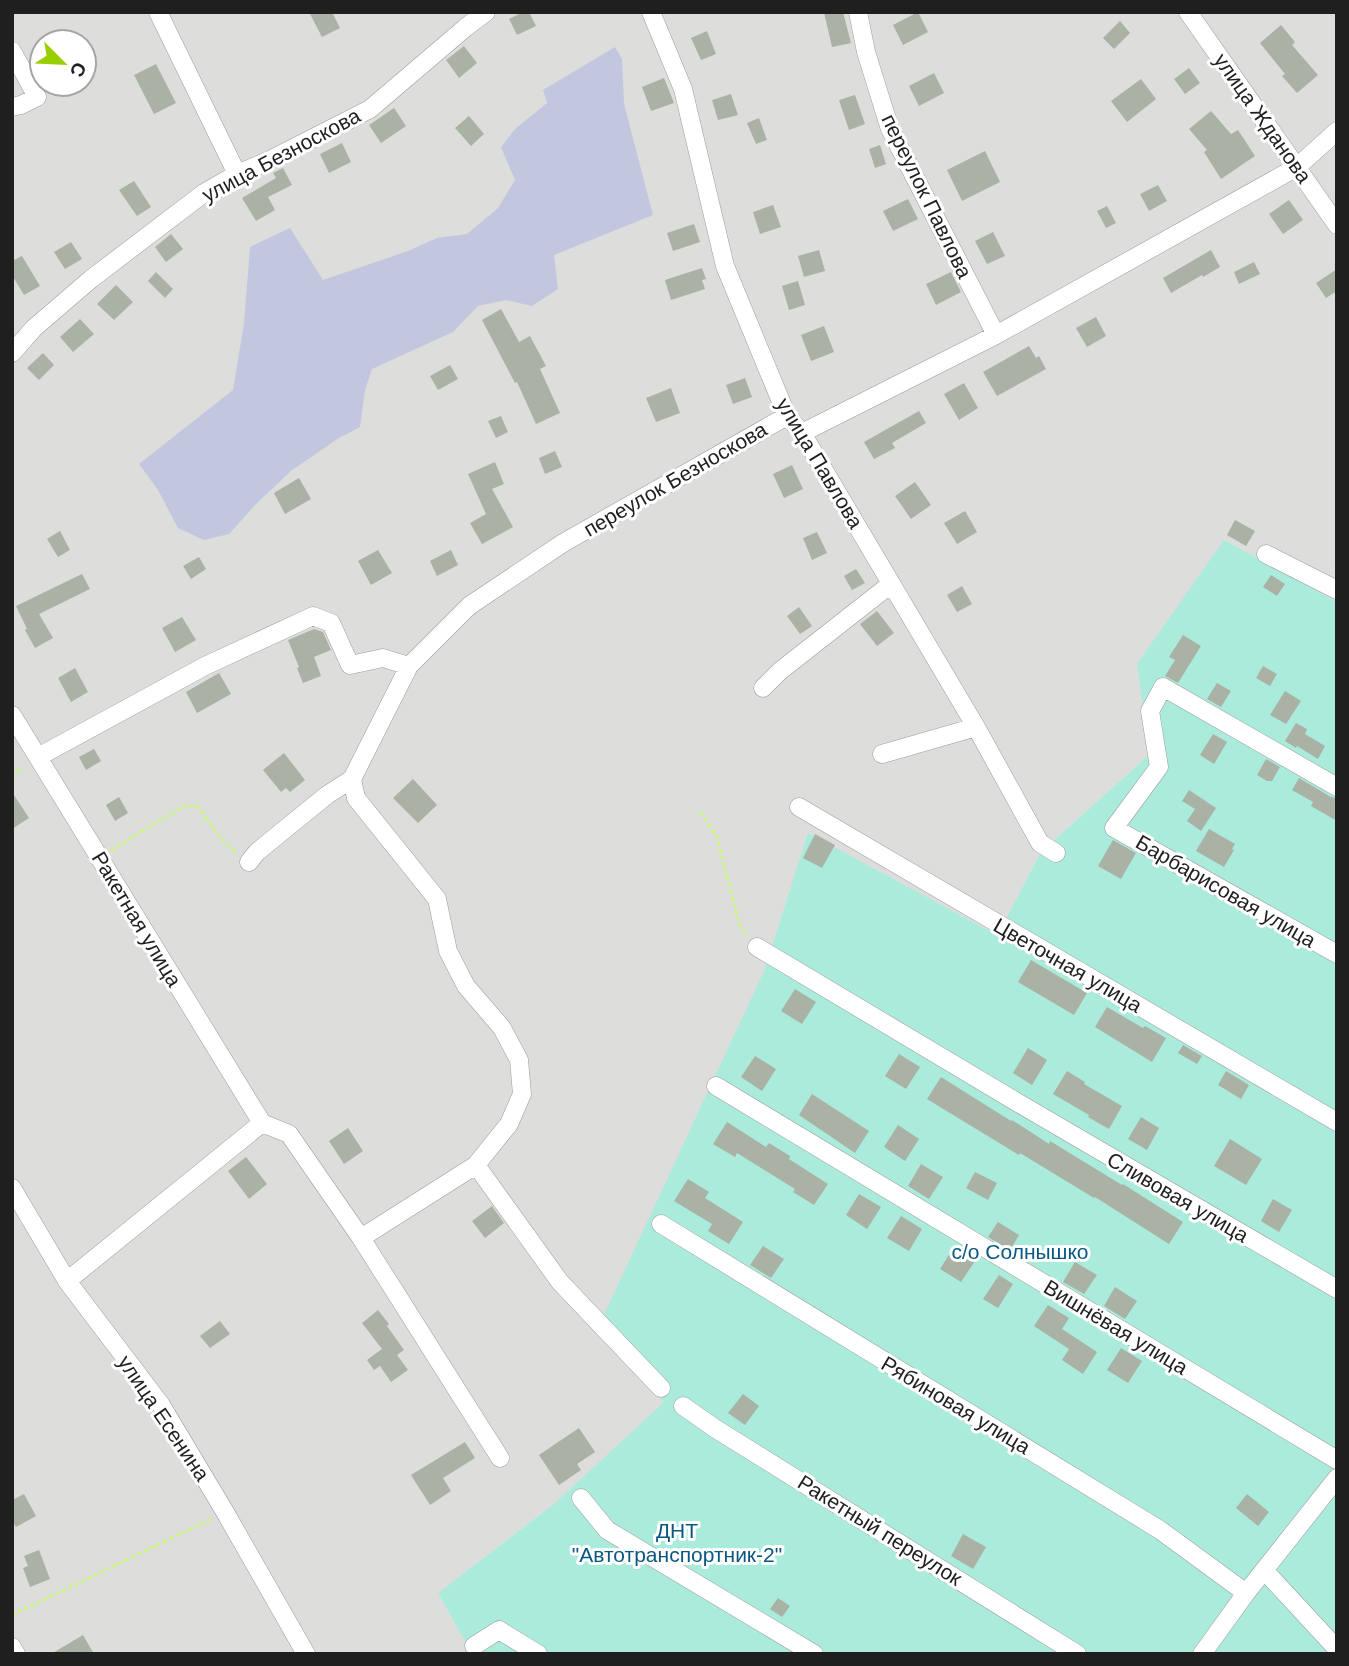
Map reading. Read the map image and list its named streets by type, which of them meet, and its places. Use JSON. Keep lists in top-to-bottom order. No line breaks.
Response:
{"streets":{"street":["улица Жданова","улица Безноскова","переулок Павлова","улица Павлова","переулок Безноскова","Барбарисовая улица","Ракетная улица","Цветочная улица","Сливовая улица","Вишнёвая улица","Рябиновая улица","улица Есенина","Ракетный переулок"]},"crossings":[["улица Павлова","переулок Безноскова"]],"parks":["с/о Солнышко","ДНТ \"Автотранспортник-2\""],"north":"bottom right"}
